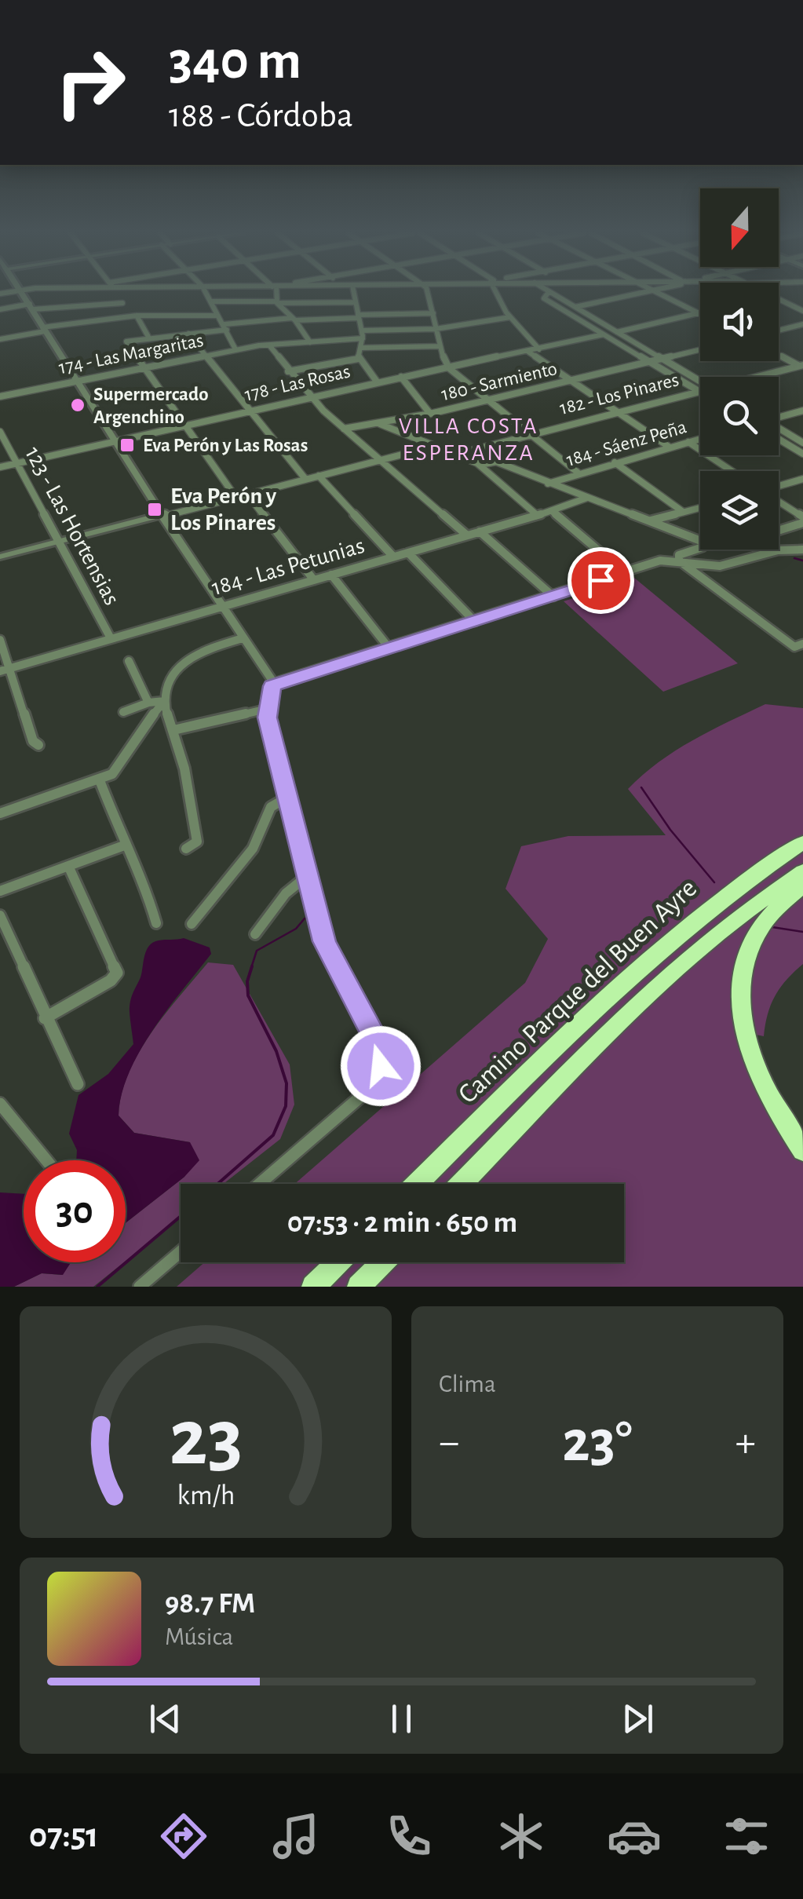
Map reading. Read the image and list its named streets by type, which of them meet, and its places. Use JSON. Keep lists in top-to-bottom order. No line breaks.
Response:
{"streets":{"highway":["Camino Parque del Buen Ayre"],"street":["174 - Las Margaritas","180 - Sarmiento","178 - Las Rosas","182 - Los Pinares","184 - Sáenz Peña","123 - Las Hortensias","184 - Las Petunias"]},"crossings":[["178 - Las Rosas","123 - Las Hortensias"],["123 - Las Hortensias","184 - Las Petunias"]],"districts":["VILLA COSTA ESPERANZA"],"places":{"other":["Supermercado Argenchino"],"transit":["Eva Perón y Las Rosas","Eva Perón y Los Pinares"]},"north":"bottom","page":{"turn":["340 m","188 - Córdoba"],"limit":"30","trip":"07:53 · 2 min · 650 m","tile":"Clima","heat":["−","23°","+"],"song":["98.7 FM","Música"],"tabs":"07:51","gauge":["23","km/h"]}}
